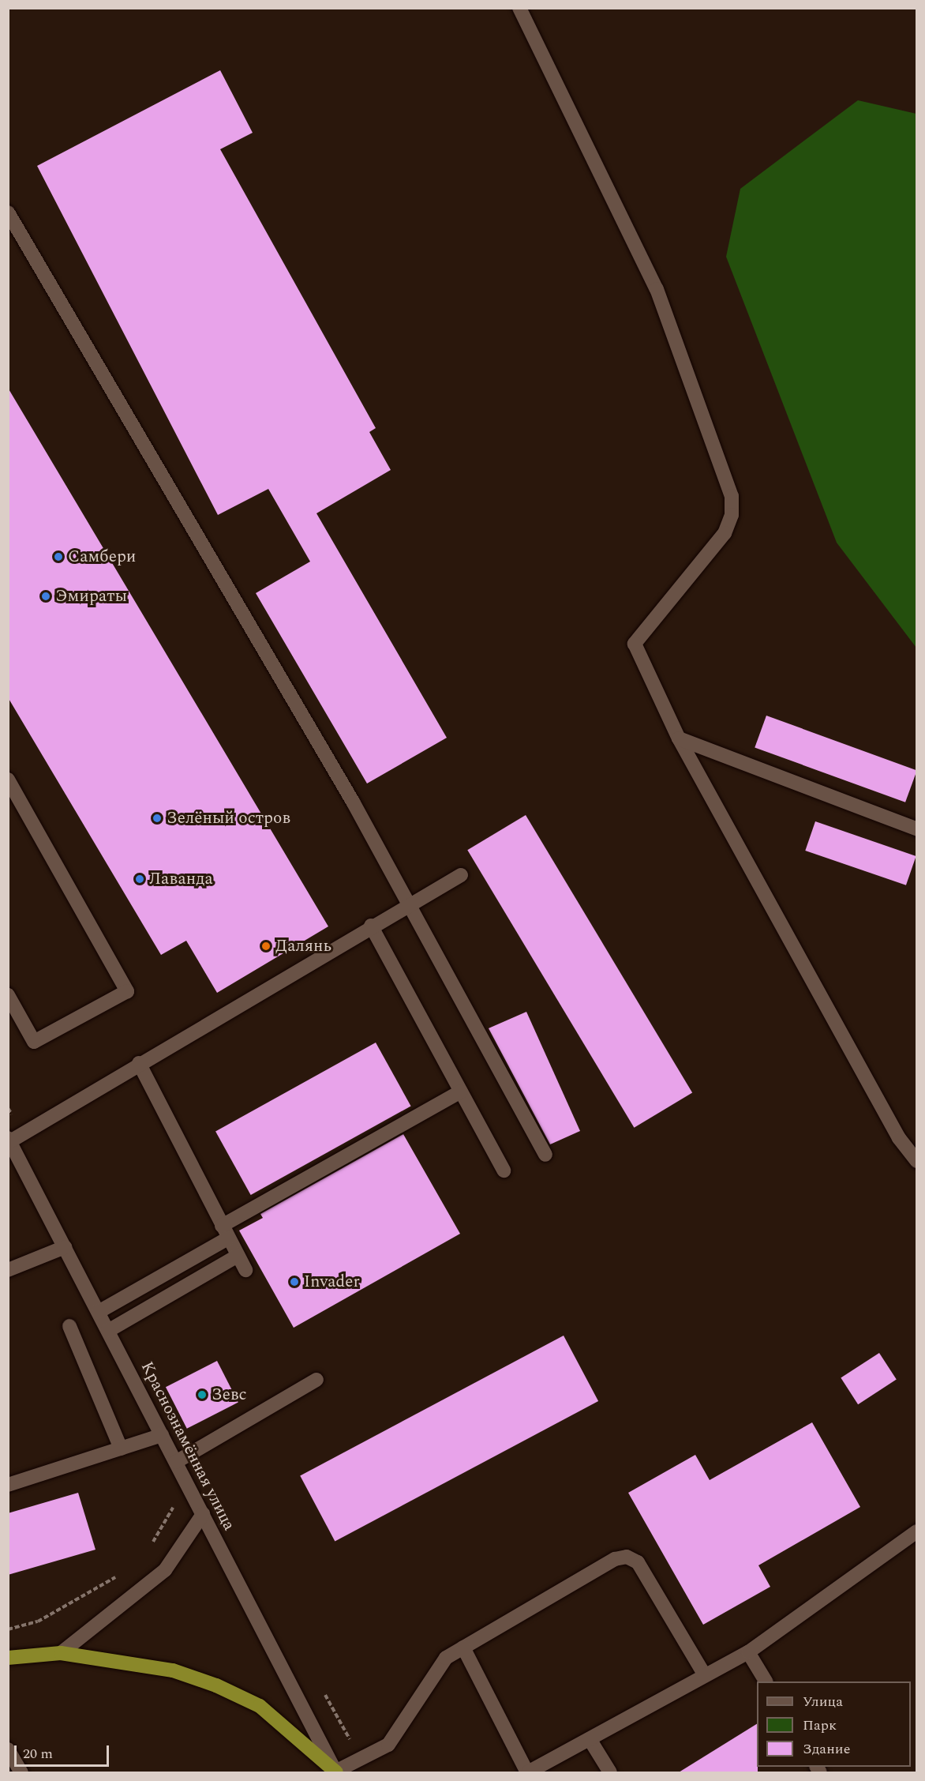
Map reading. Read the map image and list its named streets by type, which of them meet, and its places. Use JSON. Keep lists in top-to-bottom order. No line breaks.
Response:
{"streets":{"street":["Краснознамённая улица"]},"places":["Самбери","Эмираты","Зелёный остров","Лаванда","Далянь","Invader","Зевс"],"legend":["Улица","Парк","Здание"],"scale_bar":"20 m"}
